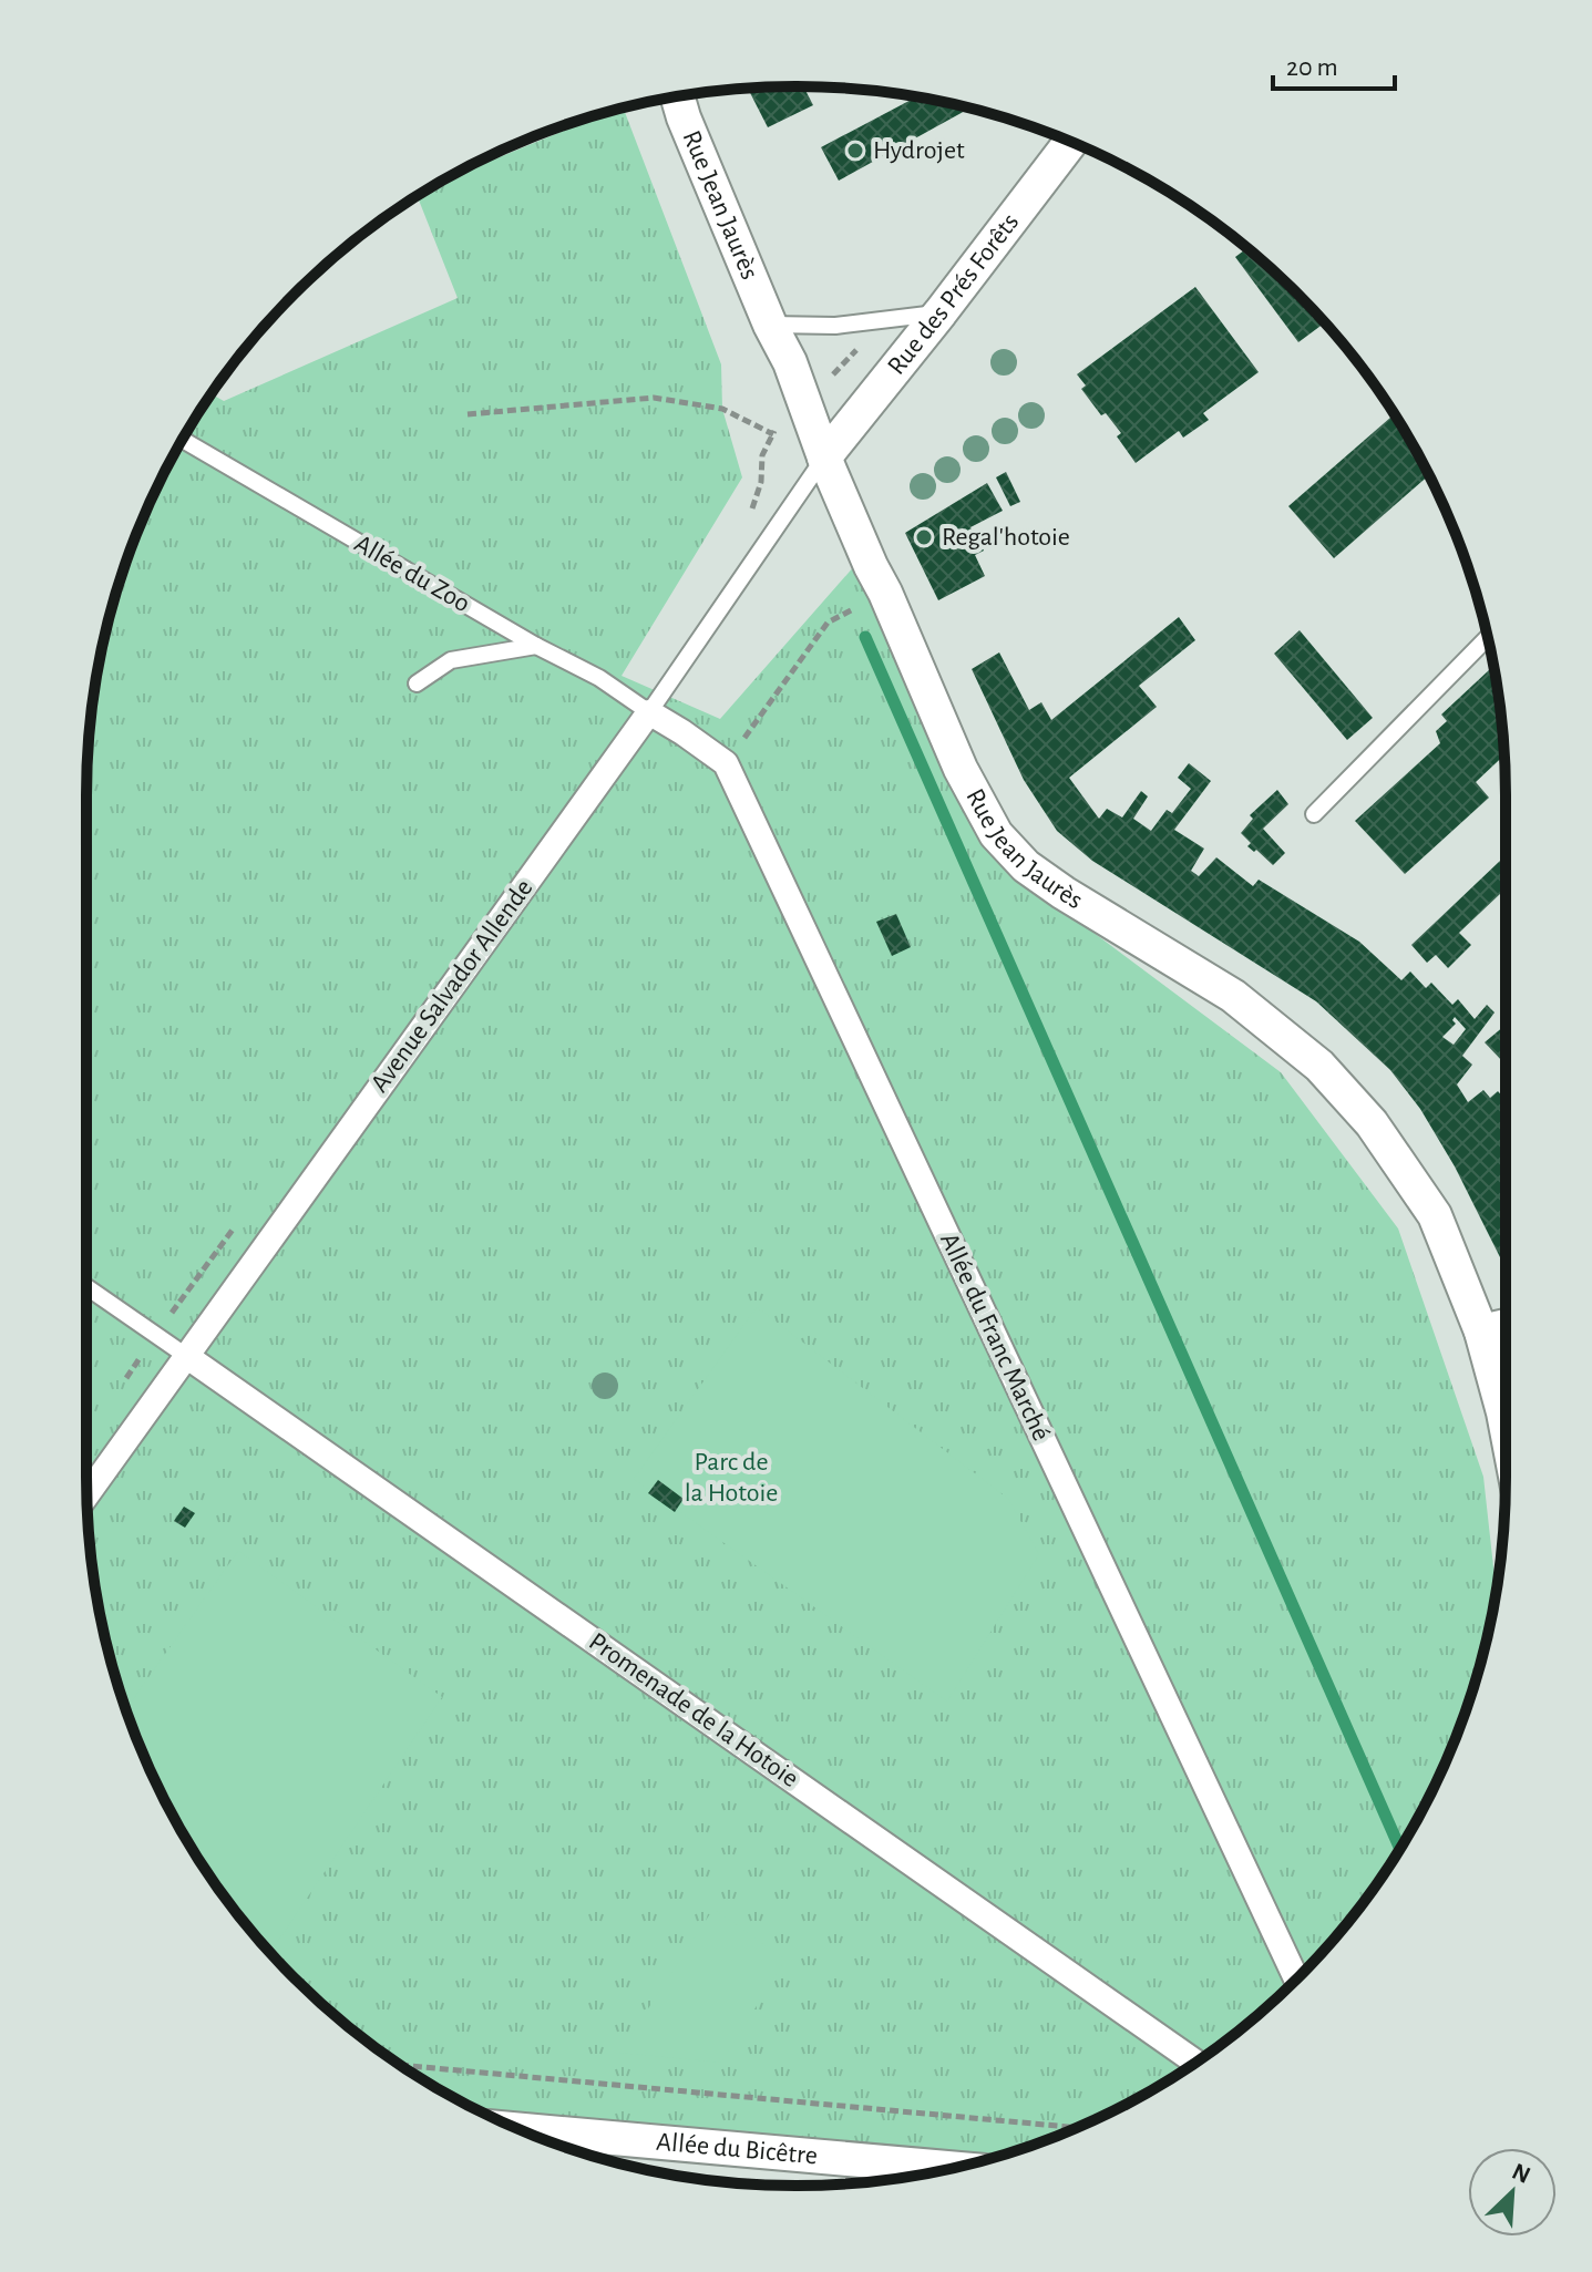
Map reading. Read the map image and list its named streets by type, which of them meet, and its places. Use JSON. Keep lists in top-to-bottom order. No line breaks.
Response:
{"streets":{"street":["Rue Jean Jaurès","Rue des Prés Forêts","Avenue Salvador Allende","Allée du Franc Marché","Promenade de la Hotoie","Allée du Bicêtre"],"lane":["Allée du Zoo"]},"crossings":[["Rue Jean Jaurès","Rue des Prés Forêts"],["Rue Jean Jaurès","Avenue Salvador Allende"],["Rue des Prés Forêts","Avenue Salvador Allende"],["Allée du Zoo","Avenue Salvador Allende"],["Allée du Zoo","Allée du Franc Marché"],["Avenue Salvador Allende","Allée du Franc Marché"],["Avenue Salvador Allende","Promenade de la Hotoie"]],"parks":["Parc de la Hotoie"],"places":["Hydrojet","Regal'hotoie"],"scale_bar":"20 m","north":"top right"}
